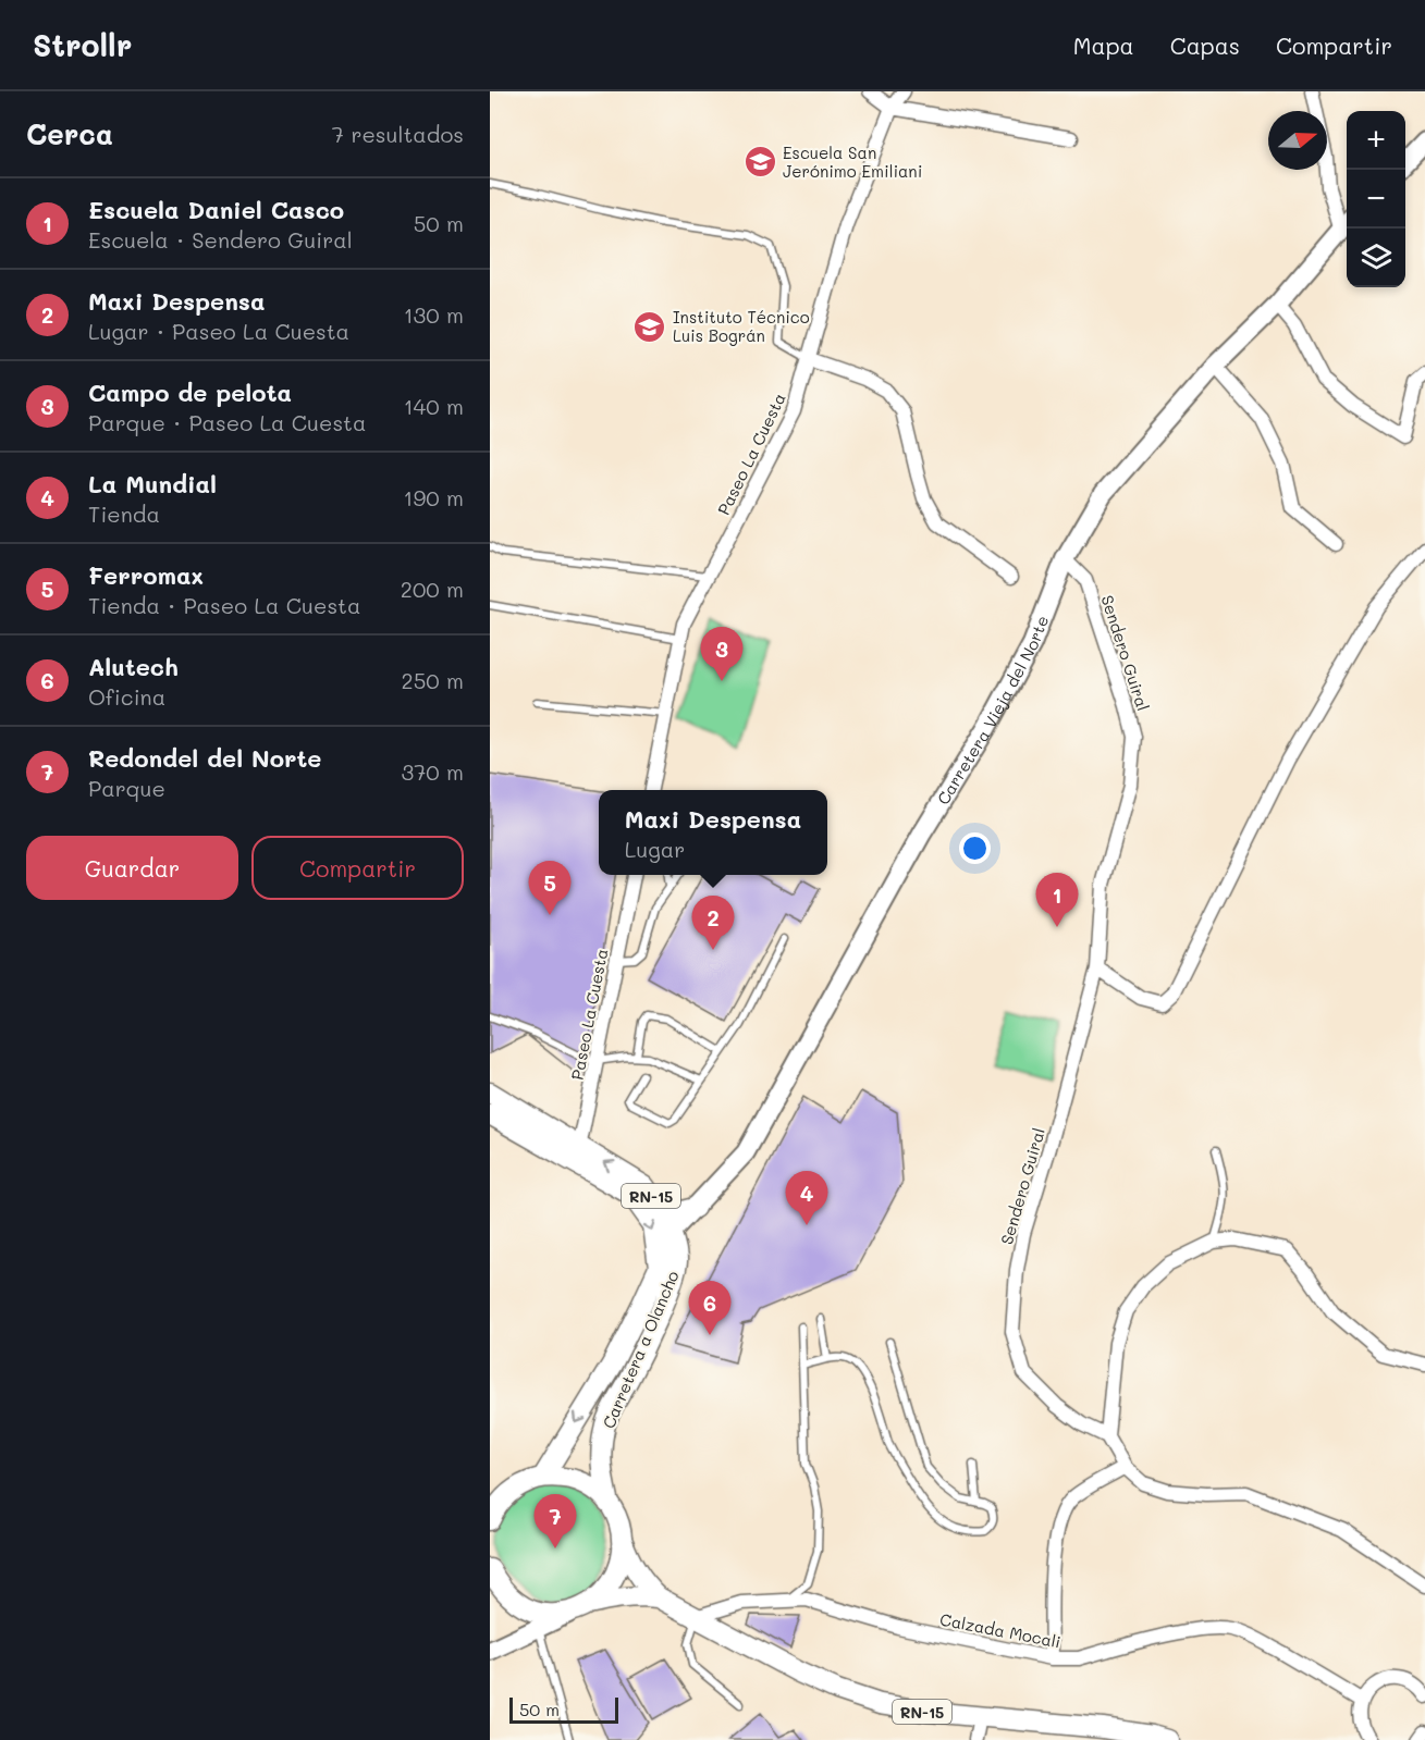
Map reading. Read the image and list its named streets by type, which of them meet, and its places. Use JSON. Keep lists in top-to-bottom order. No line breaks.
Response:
{"streets":{"main road":["RN-15","Carretera a Olancho"],"street":["Paseo La Cuesta","Sendero Guiral","Carretera Vieja del Norte","Calzada Mocali"]},"crossings":[["Paseo La Cuesta","Carretera a Olancho"],["Sendero Guiral","Carretera Vieja del Norte"],["Carretera Vieja del Norte","Carretera a Olancho"],["RN-15","Carretera a Olancho"],["RN-15","Calzada Mocali"]],"places":{"school or university":["Escuela San Jerónimo Emiliani","Instituto Técnico Luis Bográn"]},"scale_bar":"50 m","north":"right","page":{"header":"Strollr","nav":["Mapa","Capas","Compartir"],"heading":["Cerca","7 resultados"],"map_buttons":["+","−"],"list":[{"mark":"1","name":"Escuela Daniel Casco","note":"Escuela · Sendero Guiral","value":"50 m"},{"mark":"2","name":"Maxi Despensa","note":"Lugar · Paseo La Cuesta","value":"130 m"},{"mark":"3","name":"Campo de pelota","note":"Parque · Paseo La Cuesta","value":"140 m"},{"mark":"4","name":"La Mundial","note":"Tienda","value":"190 m"},{"mark":"5","name":"Ferromax","note":"Tienda · Paseo La Cuesta","value":"200 m"},{"mark":"6","name":"Alutech","note":"Oficina","value":"250 m"},{"mark":"7","name":"Redondel del Norte","note":"Parque","value":"370 m"}],"pins":["3","5","1","2","4","6","7"],"popup":["Maxi Despensa","Lugar"],"buttons":["Guardar","Compartir"],"scale":"50 m"}}
